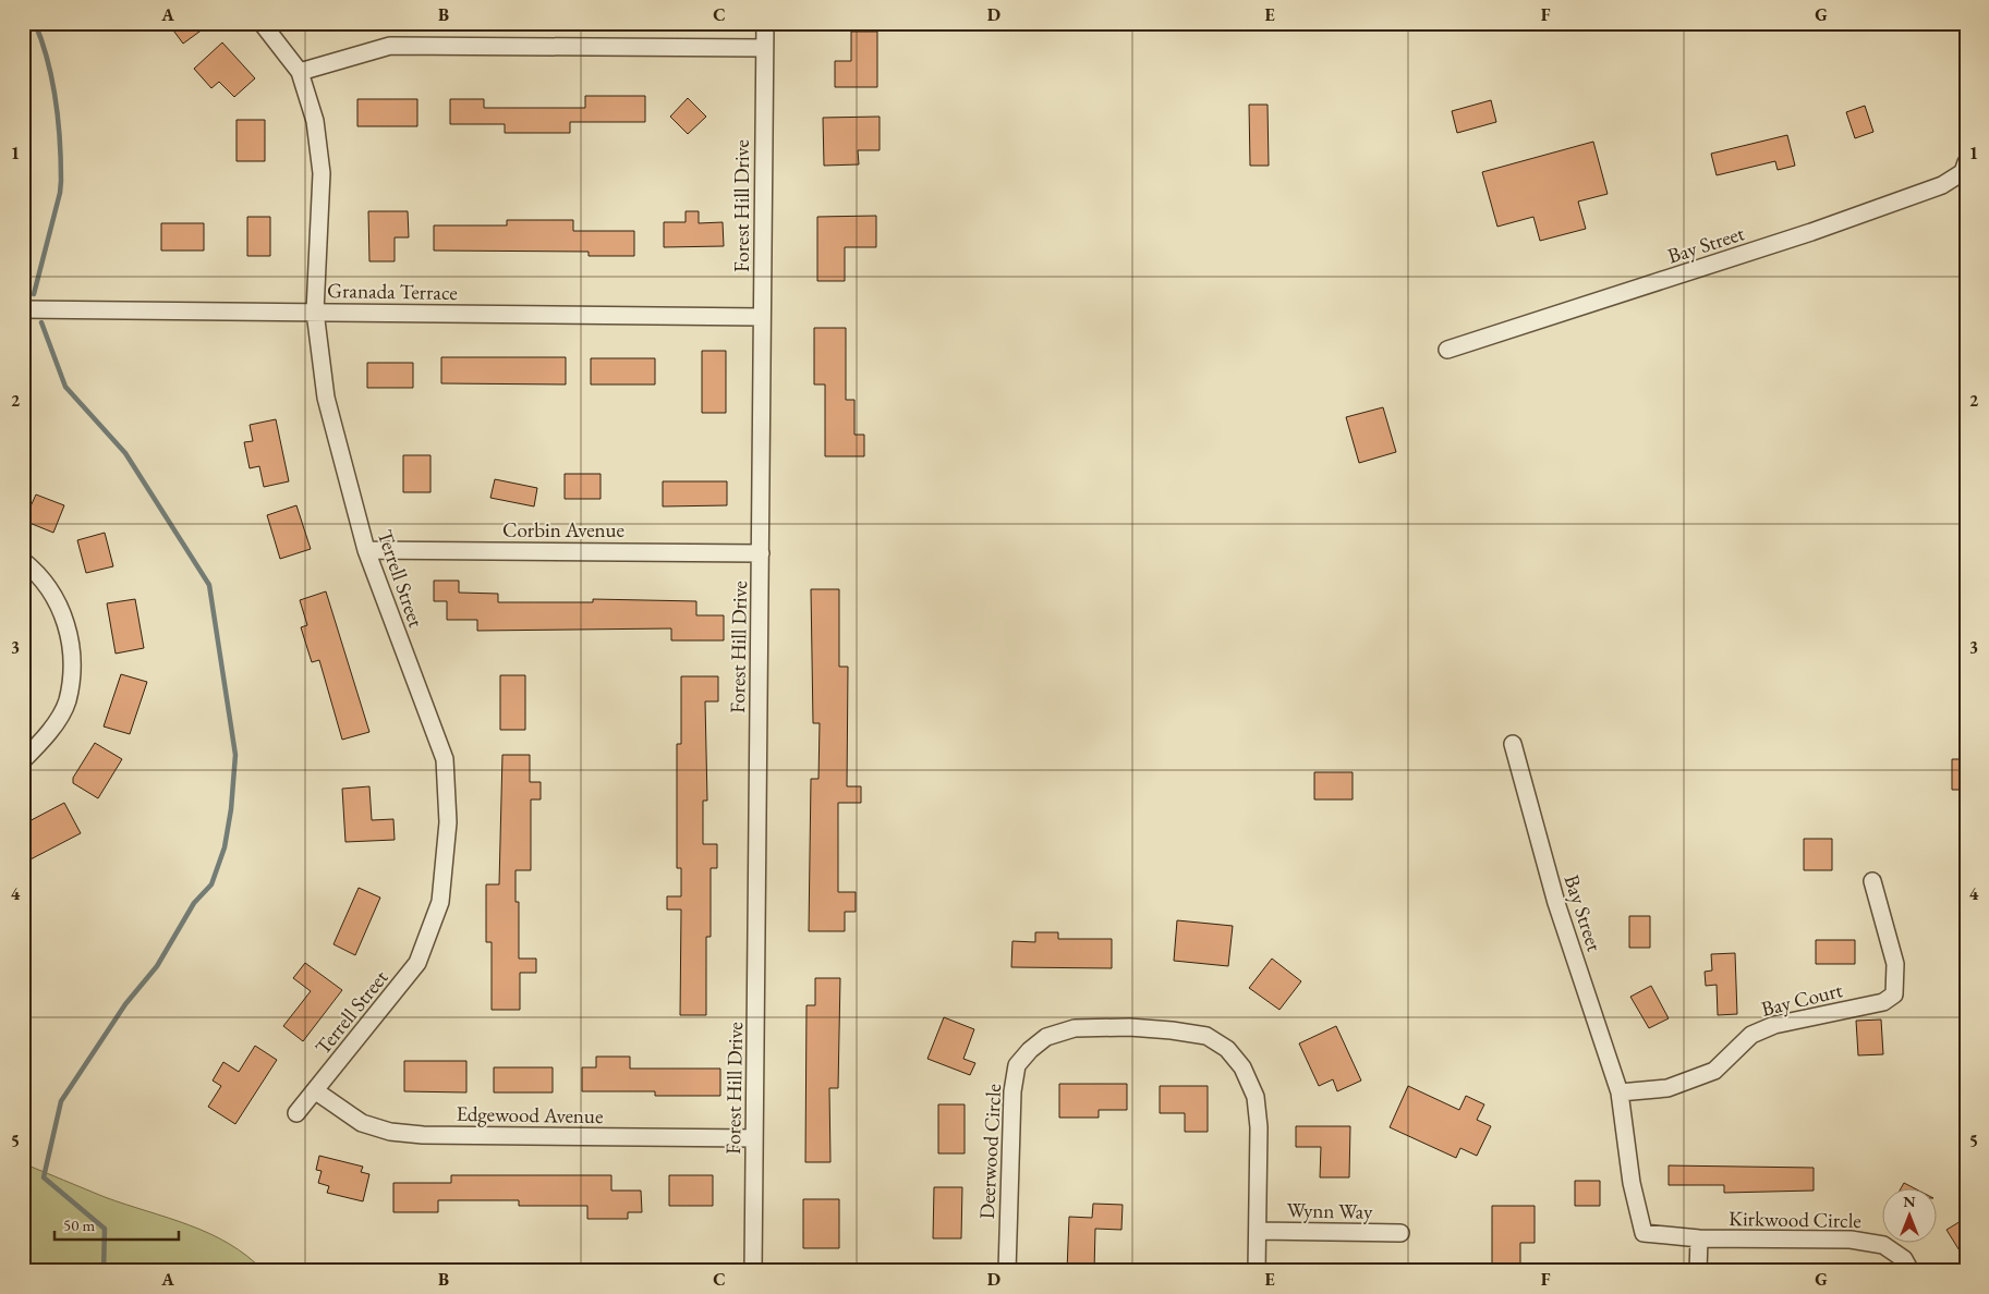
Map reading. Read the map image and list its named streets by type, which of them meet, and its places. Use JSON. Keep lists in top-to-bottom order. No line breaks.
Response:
{"streets":{"street":["Forest Hill Drive","Bay Street","Granada Terrace","Corbin Avenue","Terrell Street","Bay Court","Edgewood Avenue","Deerwood Circle","Wynn Way","Kirkwood Circle"]},"crossings":[["Forest Hill Drive","Granada Terrace"],["Forest Hill Drive","Corbin Avenue"],["Forest Hill Drive","Edgewood Avenue"],["Bay Street","Bay Court"],["Bay Street","Kirkwood Circle"],["Granada Terrace","Terrell Street"],["Corbin Avenue","Terrell Street"],["Terrell Street","Edgewood Avenue"],["Deerwood Circle","Wynn Way"]],"scale_bar":"50 m","north":"top","grid":{"columns":["A","B","C","D","E","F","G"],"rows":["1","2","3","4","5"]}}
